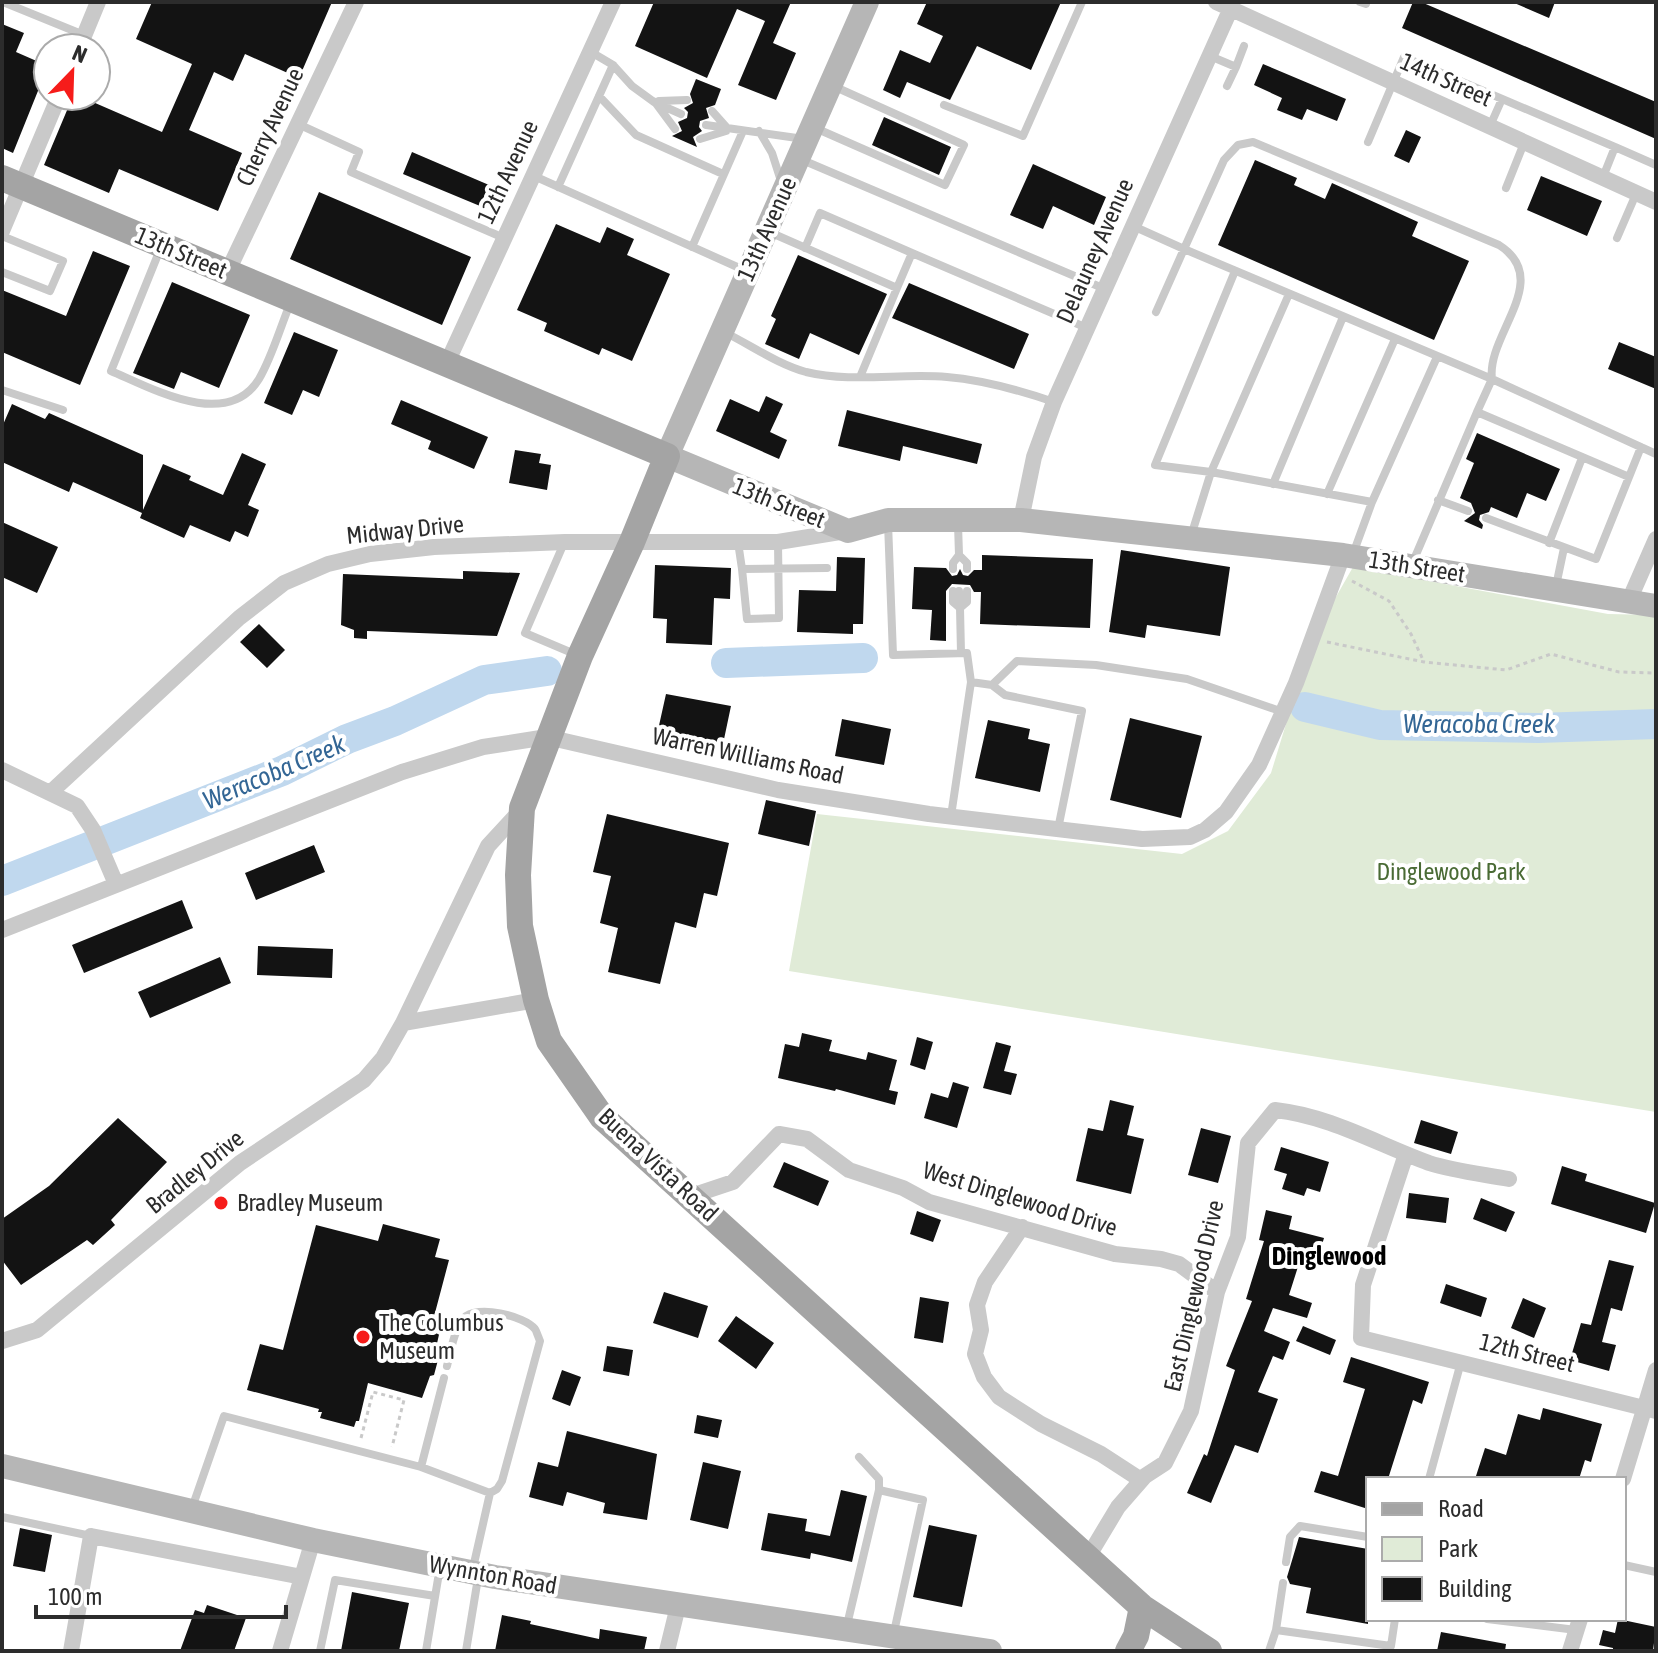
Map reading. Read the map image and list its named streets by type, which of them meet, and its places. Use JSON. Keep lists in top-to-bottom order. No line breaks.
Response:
{"streets":{"main road":["13th Avenue","13th Street","Buena Vista Road","Wynnton Road"],"street":["14th Street","Cherry Avenue","12th Avenue","Delauney Avenue","Midway Drive","Warren Williams Road","Bradley Drive","West Dinglewood Drive","East Dinglewood Drive","12th Street"]},"crossings":[["14th Street","Delauney Avenue"],["Cherry Avenue","13th Street"],["12th Avenue","13th Street"],["13th Avenue","13th Street"],["13th Avenue","Buena Vista Road"],["Delauney Avenue","13th Street"],["13th Street","Midway Drive"],["13th Street","Warren Williams Road"],["13th Street","Buena Vista Road"],["Midway Drive","Buena Vista Road"],["Warren Williams Road","Buena Vista Road"],["Buena Vista Road","Bradley Drive"],["Buena Vista Road","West Dinglewood Drive"],["Buena Vista Road","East Dinglewood Drive"],["West Dinglewood Drive","East Dinglewood Drive"],["East Dinglewood Drive","12th Street"]],"districts":["Dinglewood"],"water":["Weracoba Creek"],"parks":["Dinglewood Park"],"places":["Bradley Museum","The Columbus Museum"],"legend":["Road","Park","Building"],"scale_bar":"100 m","north":"top right"}
